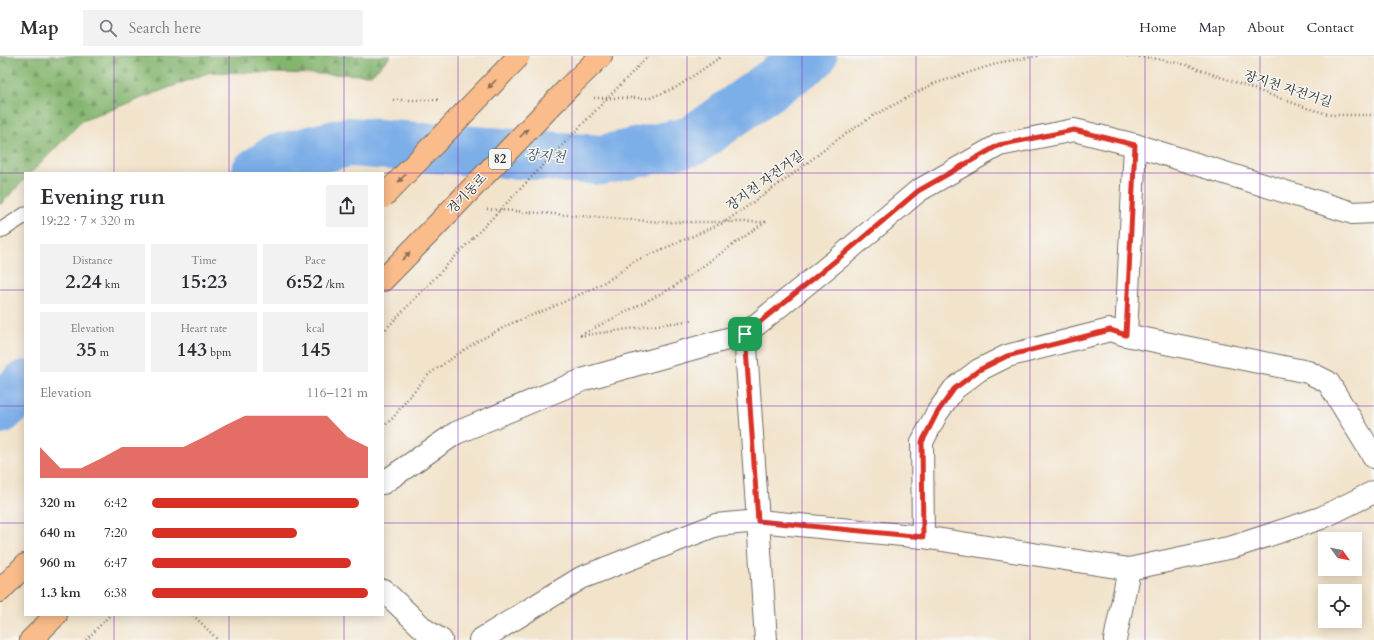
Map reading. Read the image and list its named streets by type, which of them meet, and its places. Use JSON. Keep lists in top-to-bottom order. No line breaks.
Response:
{"streets":{"main road":["82","경기동로"],"path":["장지천 자전거길"]},"water":["장지천"],"north":"bottom right","page":{"header":"Map","search":"Search here","nav":["Home","Map","About","Contact"],"heading":["Evening run","19:22 · 7 × 320 m"],"stats":[["Distance","2.24 km"],["Time","15:23"],["Pace","6:52 /km"],["Elevation","35 m"],["Heart rate","143 bpm"],["kcal","145"]],"chart":["Elevation","116–121 m"],"list":[{"name":"320 m","note":"6:42"},{"name":"640 m","note":"7:20"},{"name":"960 m","note":"6:47"},{"name":"1.3 km","note":"6:38"}]}}
